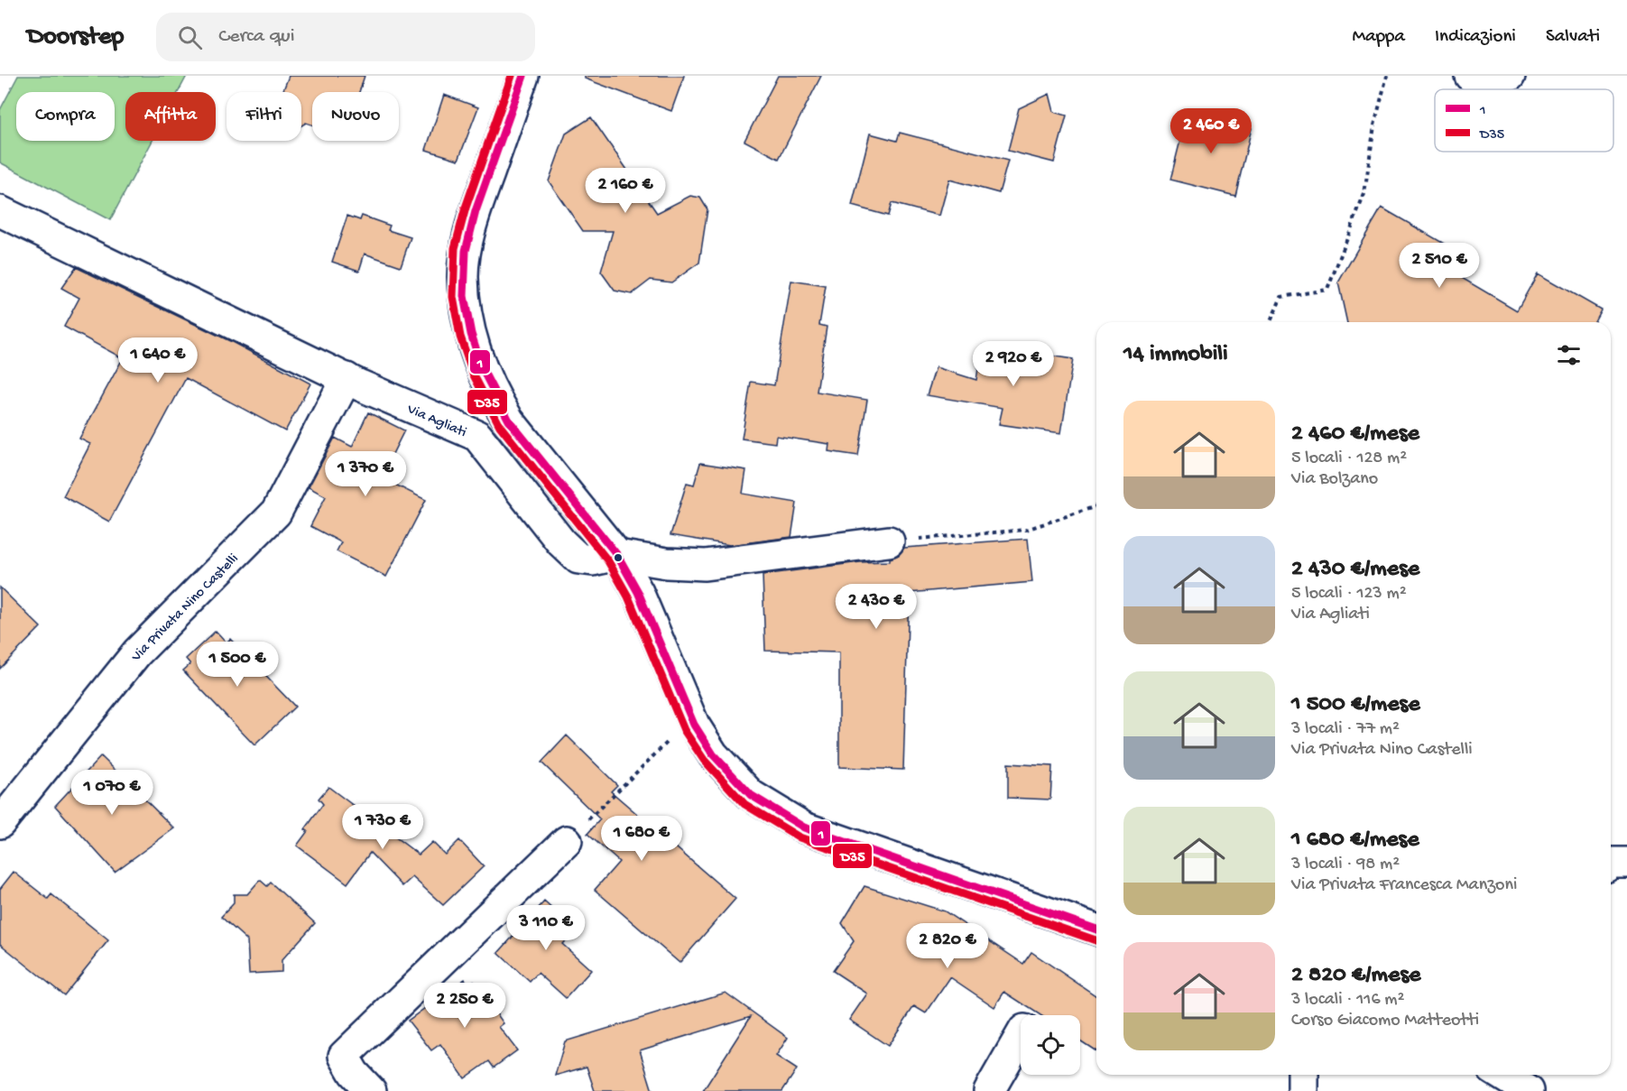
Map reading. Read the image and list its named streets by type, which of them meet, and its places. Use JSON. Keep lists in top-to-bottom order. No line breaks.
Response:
{"streets":{"street":["Via Agliati","Via Privata Nino Castelli"]},"crossings":[["Via Agliati","Via Privata Nino Castelli"]],"lines":["transit line 1","transit line D35"],"legend":["1","D35"],"page":{"header":"Doorstep","search":"Cerca qui","nav":["Mappa","Indicazioni","Salvati"],"chip":["Compra","Affitta","Filtri","Nuovo"],"price":["2 460 €","2 160 €","2 510 €","1 640 €","2 920 €","1 370 €","2 430 €","1 500 €","1 070 €","1 730 €","1 680 €","3 110 €","2 820 €","2 250 €"],"heading":"14 immobili","list":[{"name":"2 460 €/mese","note":"5 locali · 128 m² · Via Bolzano"},{"name":"2 430 €/mese","note":"5 locali · 123 m² · Via Agliati"},{"name":"1 500 €/mese","note":"3 locali · 77 m² · Via Privata Nino Castelli"},{"name":"1 680 €/mese","note":"3 locali · 98 m² · Via Privata Francesca Manzoni"},{"name":"2 820 €/mese","note":"3 locali · 116 m² · Corso Giacomo Matteotti"}]}}
